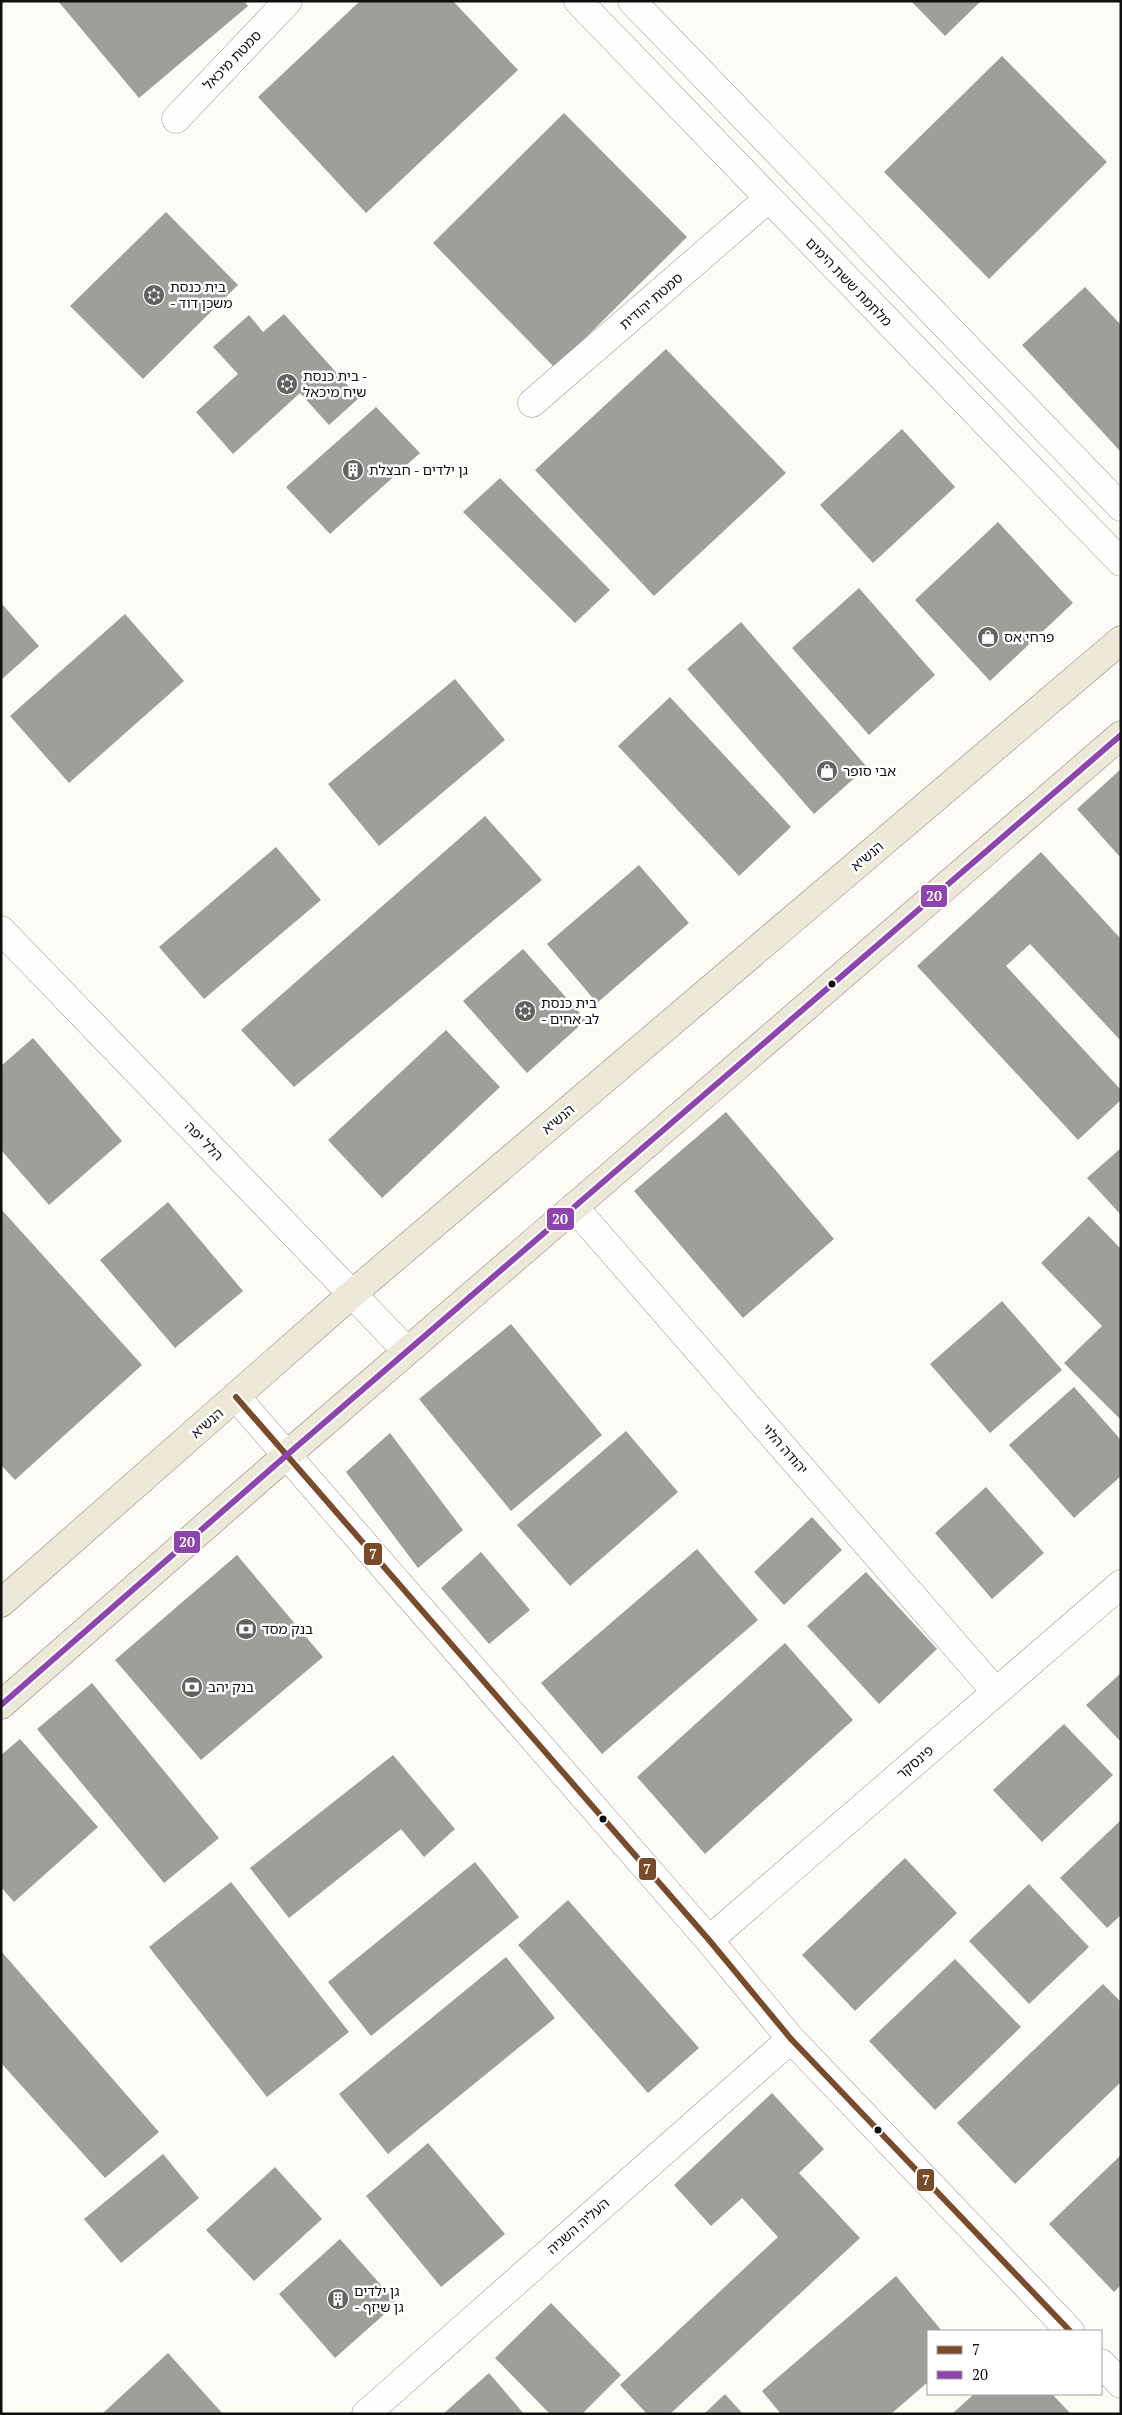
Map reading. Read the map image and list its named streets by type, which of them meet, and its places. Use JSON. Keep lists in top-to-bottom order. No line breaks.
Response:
{"streets":{"main road":["הנשיא"],"street":["סמטת מיכאל","מלחמת ששת הימים","סמטת יהודית","הלל יפה","יהודה הלוי","פינסקר","העליה השניה"]},"crossings":[["מלחמת ששת הימים","סמטת יהודית"],["הנשיא","הלל יפה"],["יהודה הלוי","פינסקר"]],"places":{"synagogue":["בית כנסת - משכן דוד","בית כנסת - שיח מיכאל","בית כנסת - לב אחים"],"building":["גן ילדים - חבצלת","גן ילדים - גן שיזף"],"shop":["פרחי אס","אבי סופר"],"bank":["בנק מסד","בנק יהב"]},"lines":["transit line 20","transit line 7"],"legend":["7","20"]}
